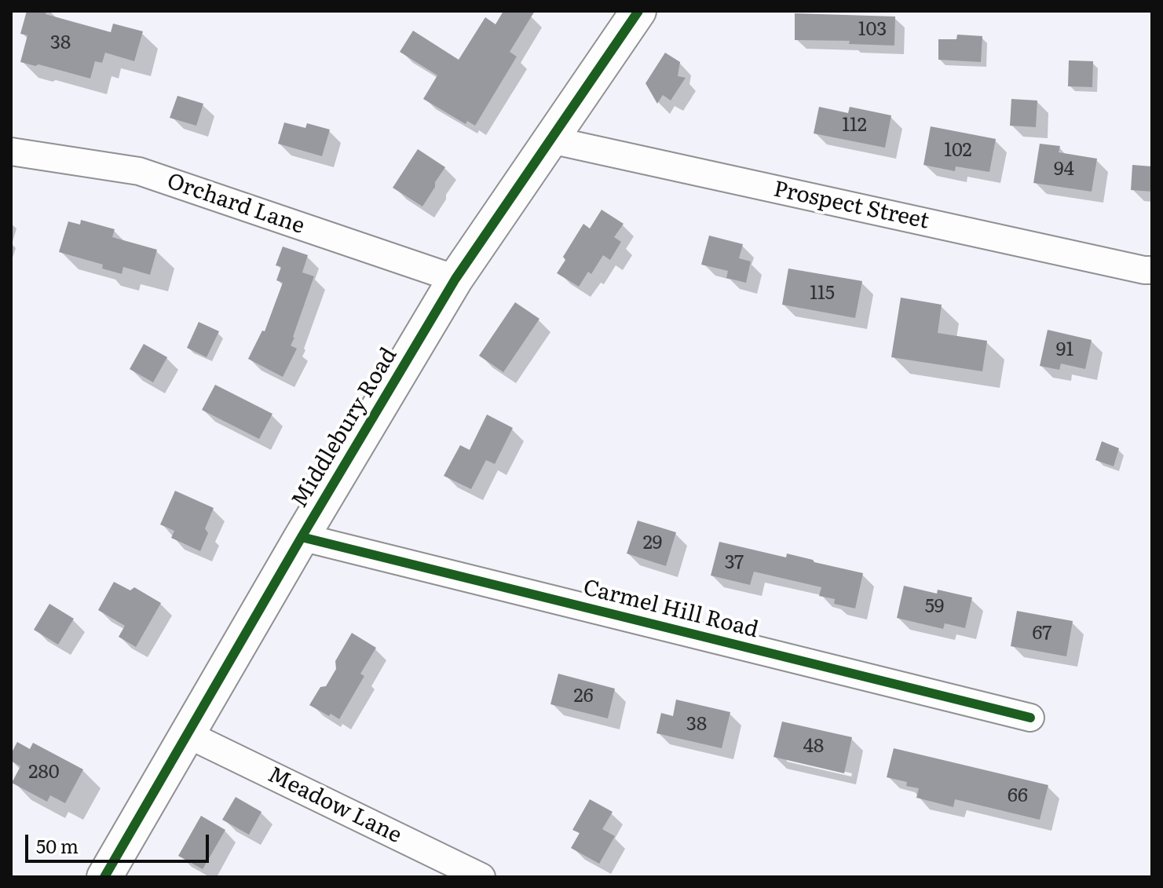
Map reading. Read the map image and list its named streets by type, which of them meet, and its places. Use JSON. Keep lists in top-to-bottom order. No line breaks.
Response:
{"streets":{"street":["Orchard Lane","Prospect Street","Middlebury Road","Carmel Hill Road","Meadow Lane"]},"crossings":[["Orchard Lane","Middlebury Road"],["Prospect Street","Middlebury Road"],["Middlebury Road","Carmel Hill Road"],["Middlebury Road","Meadow Lane"]],"house_numbers":["103","38","112","102","94","115","91","29","37","59","67","26","38","48","280","66"],"scale_bar":"50 m"}
